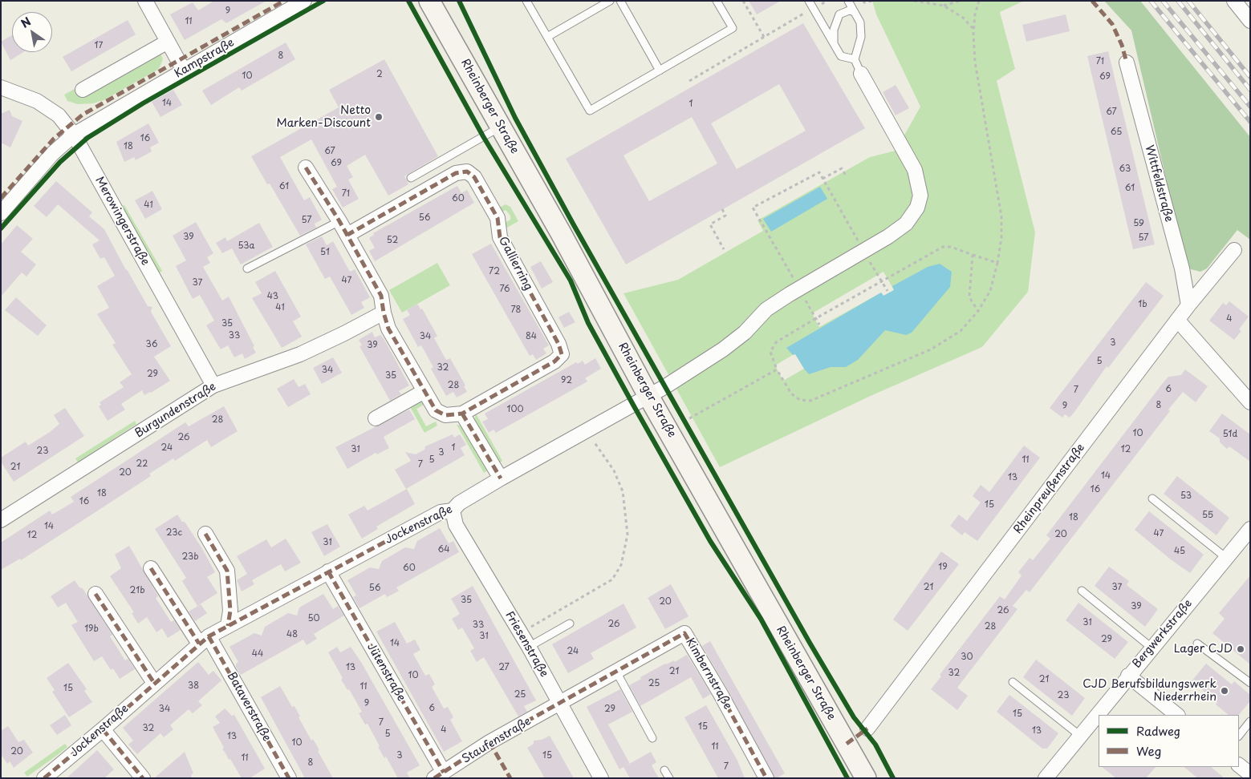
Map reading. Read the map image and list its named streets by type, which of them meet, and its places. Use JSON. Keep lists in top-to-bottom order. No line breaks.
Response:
{"streets":{"main road":["Rheinberger Straße"],"street":["Kampstraße","Wittfeldstraße","Merowingerstraße","Gallierring","Burgundenstraße","Rheinpreußenstraße","Jockenstraße","Bergwerkstraße","Friesenstraße","Jütenstraße","Kimbernstraße","Bataverstraße","Staufenstraße"]},"crossings":[["Kampstraße","Merowingerstraße"],["Rheinberger Straße","Jockenstraße"],["Wittfeldstraße","Rheinpreußenstraße"],["Merowingerstraße","Burgundenstraße"],["Gallierring","Burgundenstraße"],["Jockenstraße","Friesenstraße"],["Jockenstraße","Jütenstraße"],["Jockenstraße","Bataverstraße"],["Friesenstraße","Kimbernstraße"],["Friesenstraße","Staufenstraße"],["Jütenstraße","Staufenstraße"],["Kimbernstraße","Staufenstraße"]],"places":["Netto Marken-Discount","Lager CJD","CJD Berufsbildungswerk Niederrhein"],"house_numbers":["9","11","17","8","71","2","10","69","14","1","67","65","16","18","67","69","63","61","61","71","60","41","56","57","59","39","57","52","53a","51","72","47","37","76","43","1b","41","78","4","35","33","34","84","3","36","39","5","32","34","29","35","92","28","6","7","8","9","100","28","10","51d","26","24","1","31","12","23","3","5","11","22","7","21","20","14","13","16","18","53","16","15","55","18","14","23c","47","20","12","31","64","45","23b","19","60","21","37","56","21b","35","20","39","26","50","31","26","33","28","19b","48","31","29","14","24","44","30","13","27","21","32","10","21","25","38","11","15","25","23","9","6","34","29","15","7","15","32","4","13","5","13","10","11","20","3","15","11","8","7"],"legend":["Radweg","Weg"],"north":"top left"}
